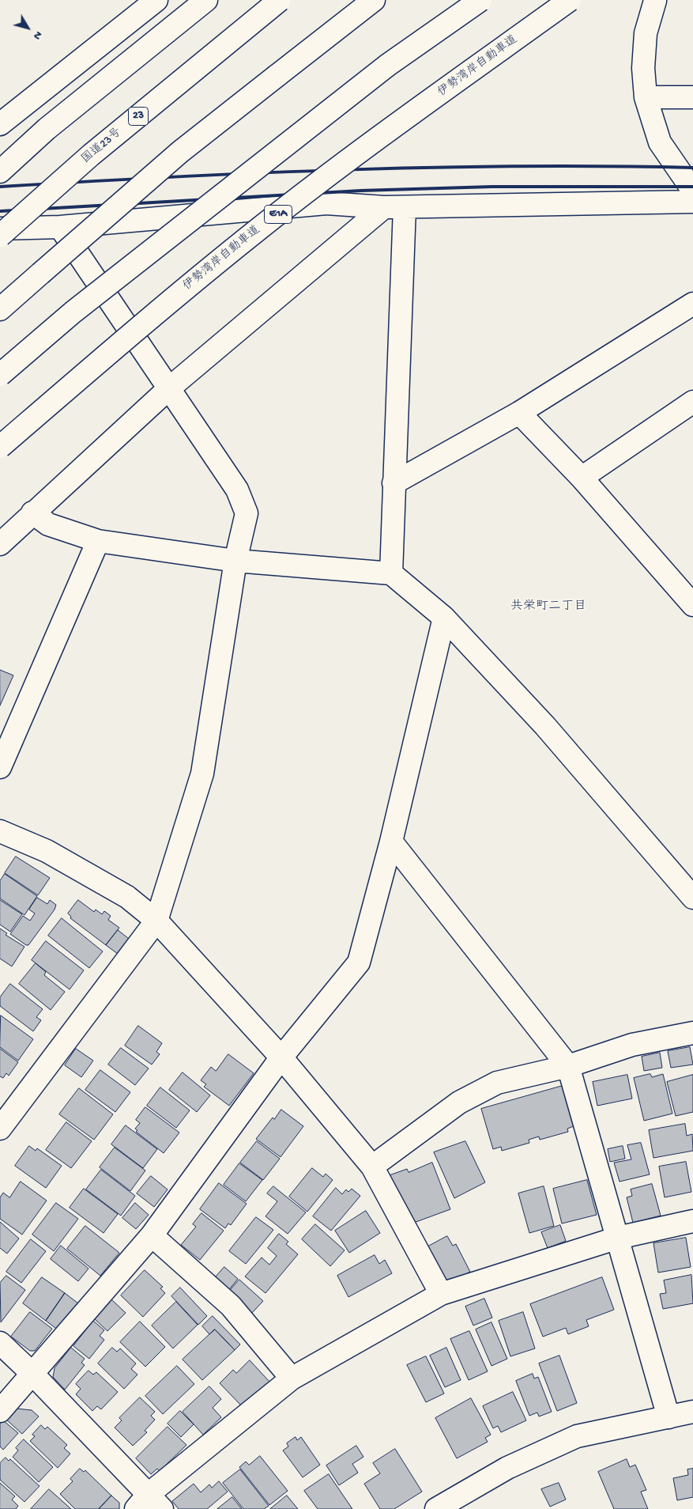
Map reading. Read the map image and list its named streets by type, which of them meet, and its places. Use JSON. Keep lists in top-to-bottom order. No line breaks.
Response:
{"streets":{"main road":["伊勢湾岸自動車道","23","国道23号","E1A"]},"districts":["共栄町二丁目"],"north":"bottom right"}
